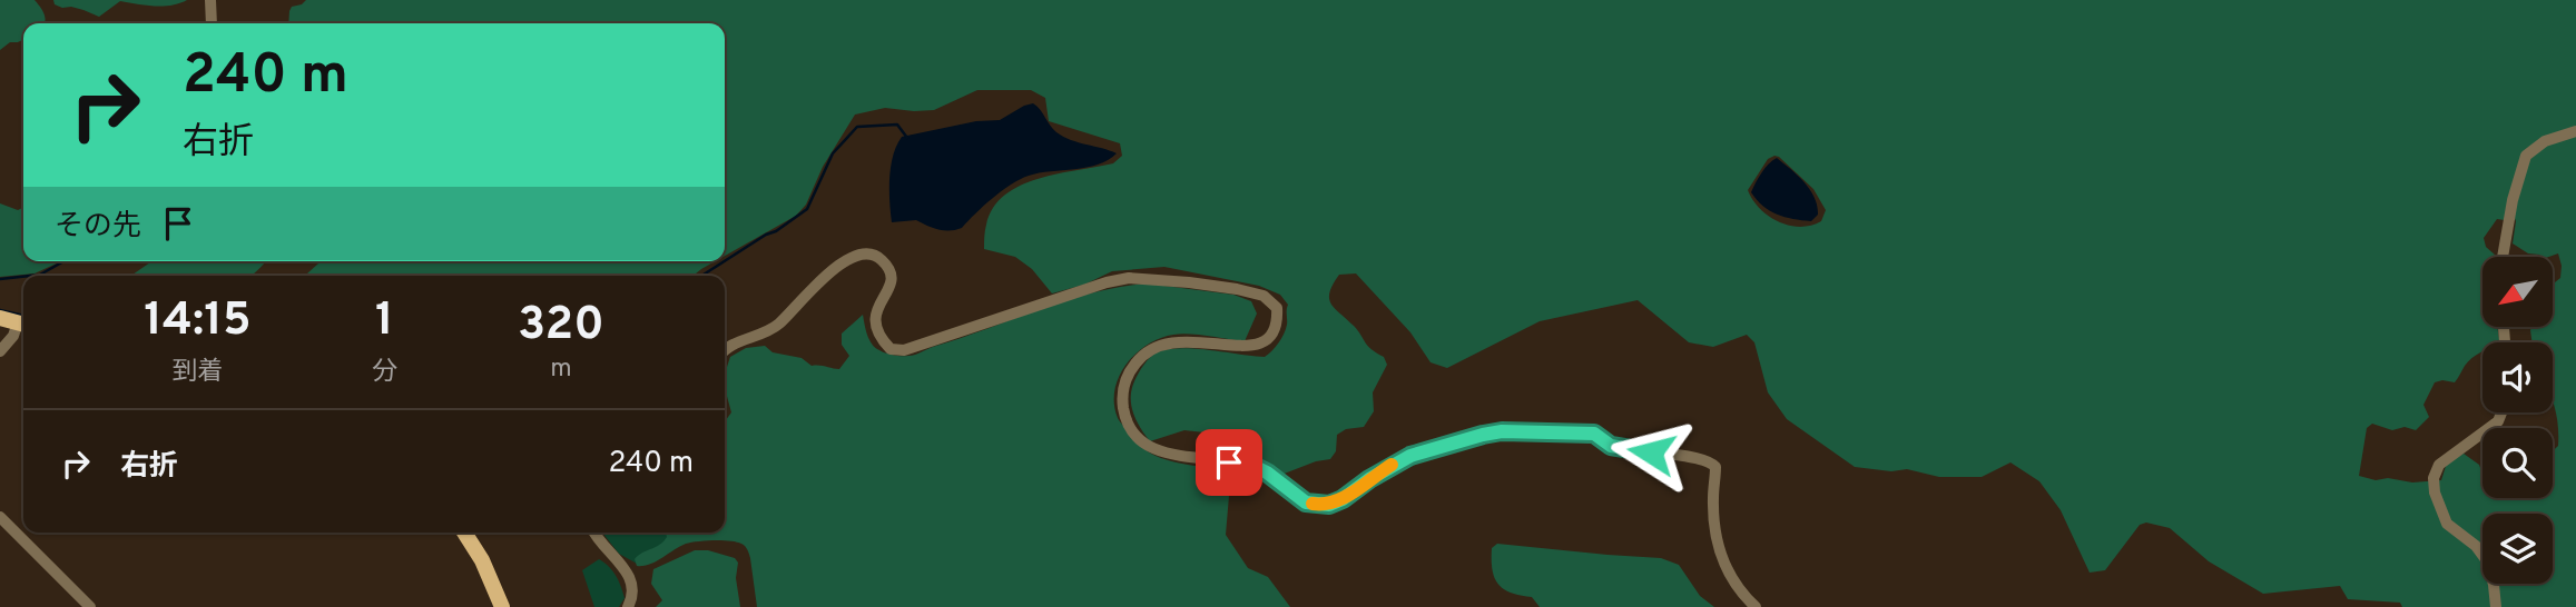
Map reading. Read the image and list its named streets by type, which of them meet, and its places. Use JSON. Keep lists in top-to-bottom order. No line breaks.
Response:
{"north":"bottom left","page":{"turn":["240 m","右折"],"then":"その先","eta":["14:15","到着","1","分","320","m"],"list":[{"name":"右折","value":"240 m"}]}}
